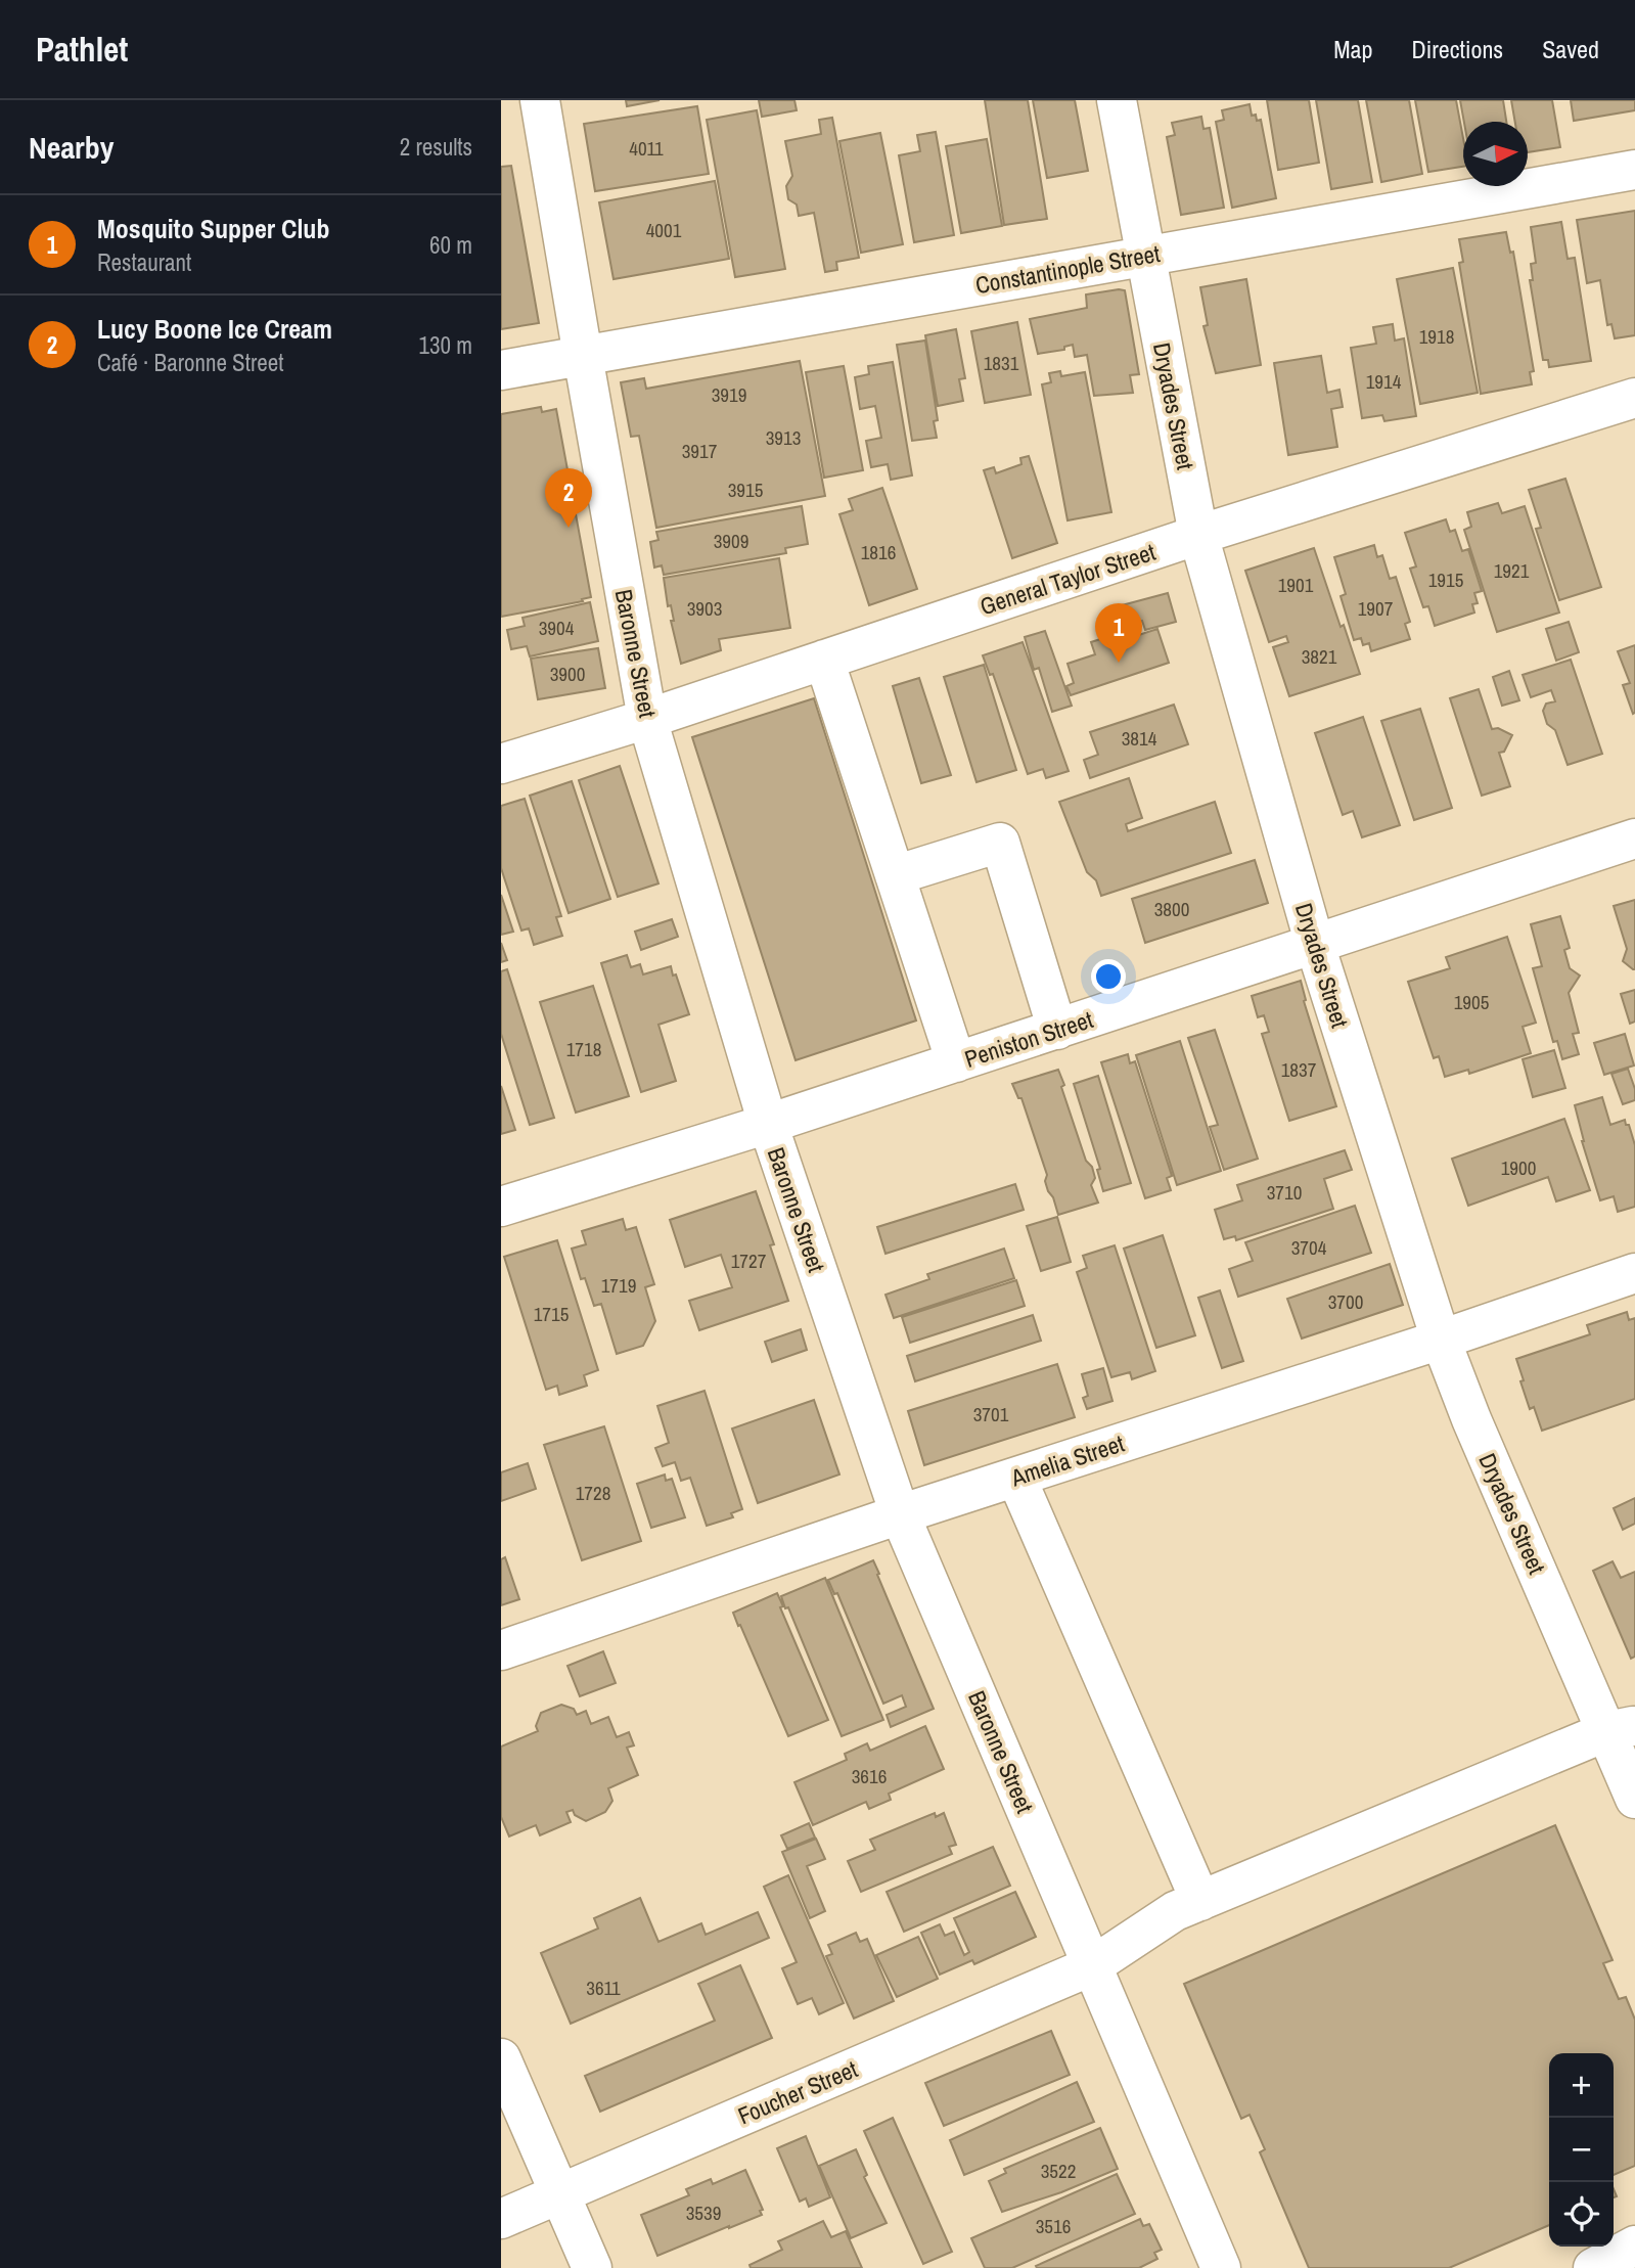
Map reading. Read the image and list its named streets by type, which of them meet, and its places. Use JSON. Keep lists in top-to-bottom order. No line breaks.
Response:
{"streets":{"street":["Constantinople Street","Dryades Street","General Taylor Street","Baronne Street","Peniston Street","Amelia Street","Foucher Street"]},"crossings":[["Constantinople Street","Dryades Street"],["Constantinople Street","Baronne Street"],["Dryades Street","General Taylor Street"],["Dryades Street","Peniston Street"],["Dryades Street","Amelia Street"],["Dryades Street","Foucher Street"],["General Taylor Street","Baronne Street"],["Baronne Street","Peniston Street"],["Baronne Street","Amelia Street"],["Baronne Street","Foucher Street"]],"house_numbers":["4011","4001","1918","1831","1914","3919","3913","3917","3915","3909","1816","1921","1915","1901","3903","1907","3904","3821","3900","3814","3800","1905","1718","1837","1900","3710","3704","1727","1719","3700","1715","3701","1728","3616","3611","3522","3539","3516"],"north":"right","page":{"header":"Pathlet","nav":["Map","Directions","Saved"],"heading":["Nearby","2 results"],"list":[{"mark":"1","name":"Mosquito Supper Club","note":"Restaurant","value":"60 m"},{"mark":"2","name":"Lucy Boone Ice Cream","note":"Café · Baronne Street","value":"130 m"}],"pins":["2","1"],"map_buttons":["+","−"]}}
